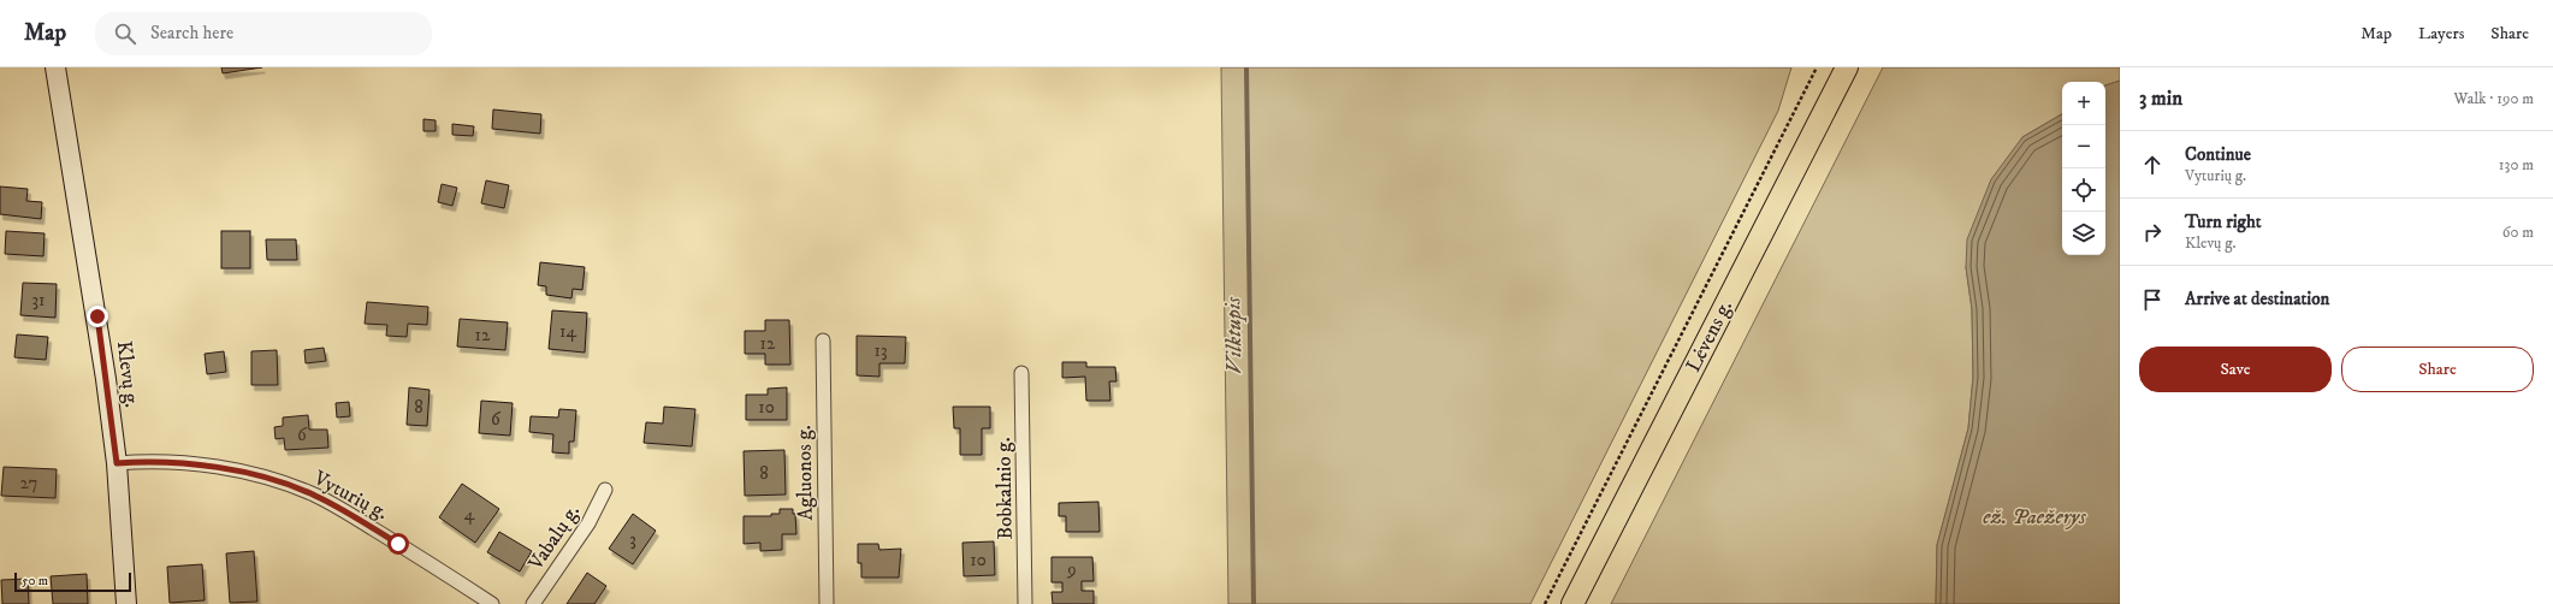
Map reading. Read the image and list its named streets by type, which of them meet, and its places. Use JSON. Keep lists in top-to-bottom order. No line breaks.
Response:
{"streets":{"main road":["Lėvens g.","Klevų g."],"street":["Agluonos g.","Bobkalnio g.","Vyturių g.","Vabalų g."]},"crossings":[["Klevų g.","Vyturių g."]],"water":["Vilktupis","ež. Paežerys"],"house_numbers":["31","14","12","12","13","8","10","6","6","8","27","4","3","10","9"],"scale_bar":"50 m","page":{"header":"Map","search":"Search here","nav":["Map","Layers","Share"],"heading":["3 min","Walk · 190 m"],"map_buttons":["+","−"],"list":[["Continue","Vyturių g.","130 m"],["Turn right","Klevų g.","60 m"],"Arrive at destination"],"buttons":["Save","Share"],"scale":"50 m"}}
